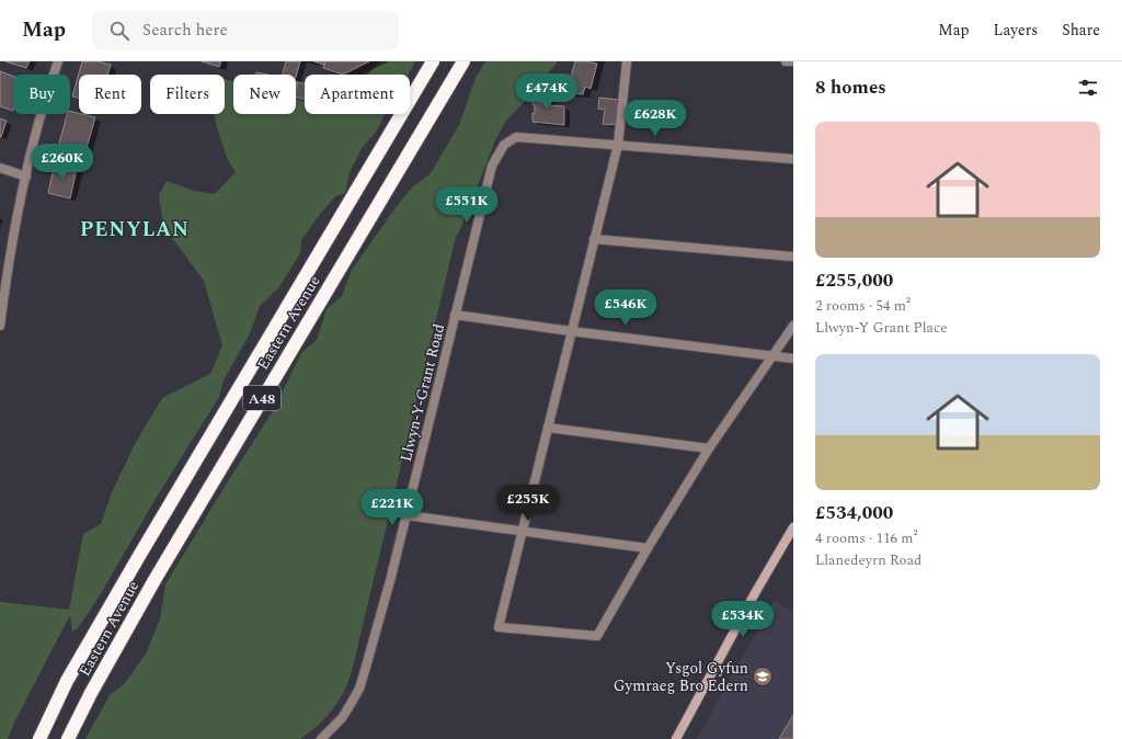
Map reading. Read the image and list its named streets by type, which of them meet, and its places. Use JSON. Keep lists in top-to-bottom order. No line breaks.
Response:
{"streets":{"highway":["Eastern Avenue","A48"],"street":["Llwyn-Y-Grant Road"]},"districts":["PENYLAN"],"places":{"school or university":["Ysgol Gyfun Gymraeg Bro Edern"]},"page":{"header":"Map","search":"Search here","nav":["Map","Layers","Share"],"heading":"8 homes","price":["£474K","£628K","£260K","£551K","£546K","£255K","£221K","£534K"],"chip":["Buy","Rent","Filters","New","Apartment"],"list":[{"name":"£255,000","note":"2 rooms · 54 m² · Llwyn-Y Grant Place"},{"name":"£534,000","note":"4 rooms · 116 m² · Llanedeyrn Road"}]}}
